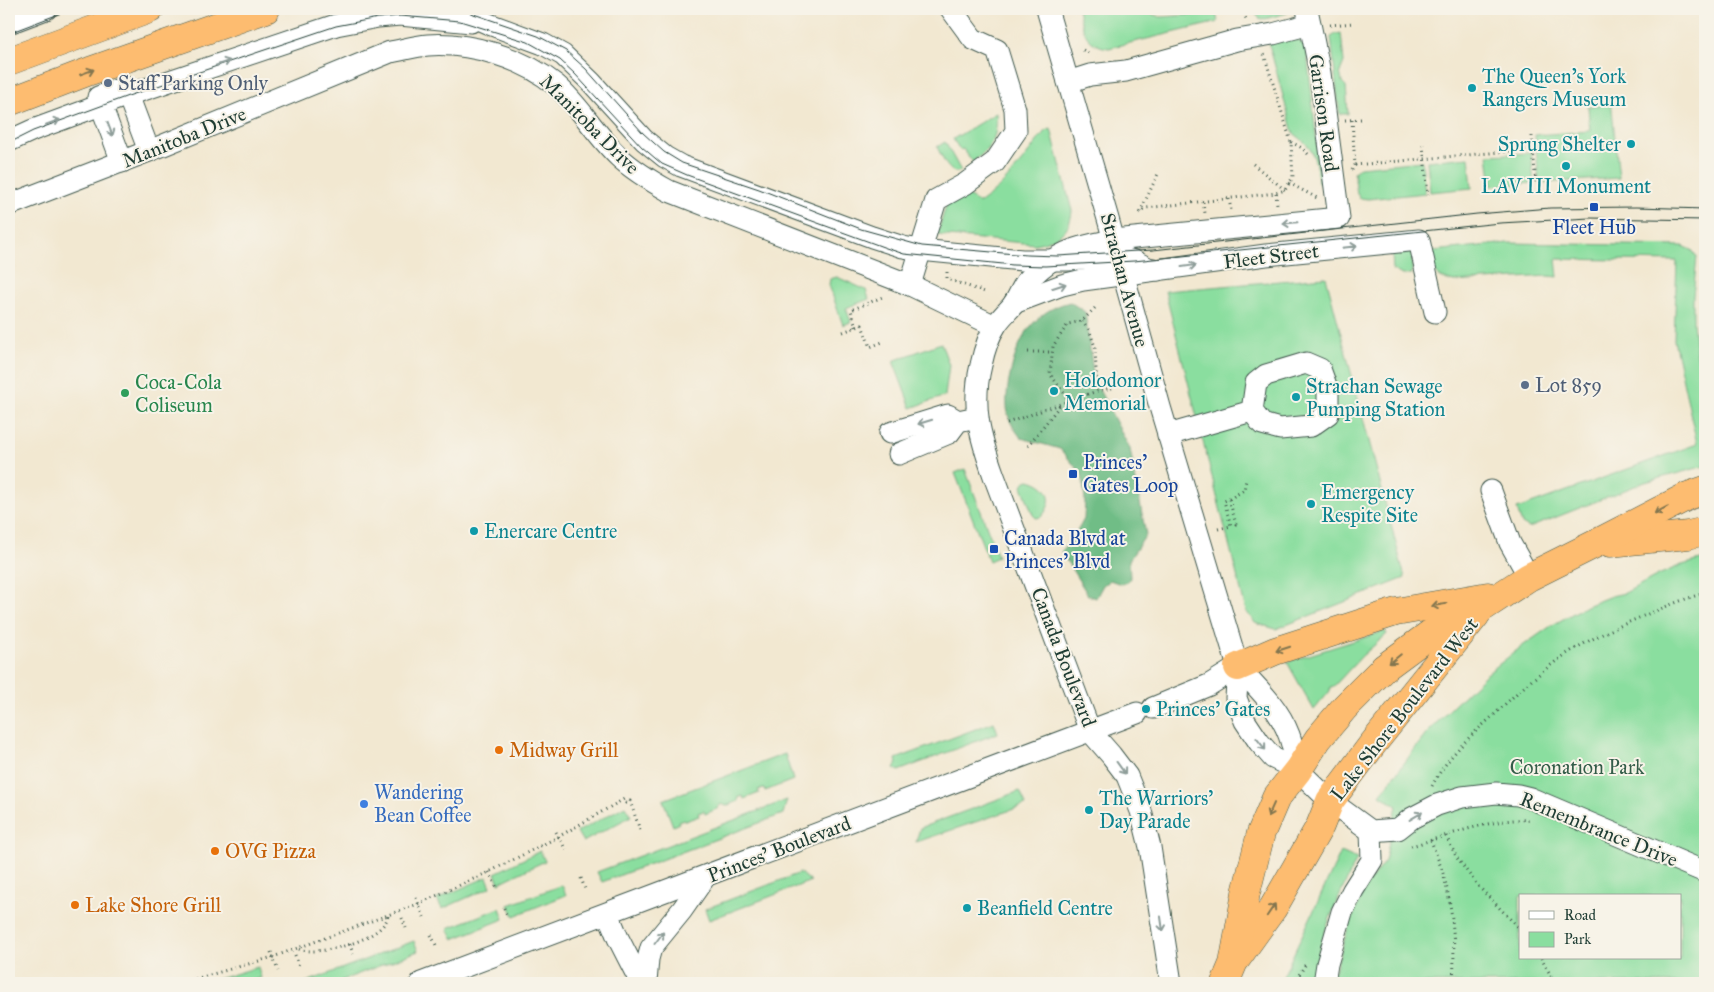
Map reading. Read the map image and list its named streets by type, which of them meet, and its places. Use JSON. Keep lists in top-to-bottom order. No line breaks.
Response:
{"streets":{"highway":["Lake Shore Boulevard West"],"street":["Garrison Road","Manitoba Drive","Fleet Street","Strachan Avenue","Canada Boulevard","Remembrance Drive","Princes' Boulevard"]},"crossings":[["Garrison Road","Fleet Street"],["Manitoba Drive","Canada Boulevard"],["Fleet Street","Strachan Avenue"],["Strachan Avenue","Lake Shore Boulevard West"],["Strachan Avenue","Princes' Boulevard"],["Canada Boulevard","Princes' Boulevard"]],"one_way":["Canada Boulevard","Remembrance Drive"],"parks":["Coronation Park"],"places":{"other":["Staff Parking Only","The Queen's York Rangers Museum","Sprung Shelter","LAV III Monument","Lot 859","Holodomor Memorial","Coca-Cola Coliseum","Strachan Sewage Pumping Station","Emergency Respite Site","Enercare Centre","Princes' Gates","Midway Grill","Wandering Bean Coffee","The Warriors' Day Parade","OVG Pizza","Lake Shore Grill","Beanfield Centre"],"transit":["Fleet Hub","Princes' Gates Loop","Canada Blvd at Princes' Blvd"]},"legend":["Road","Park"]}
